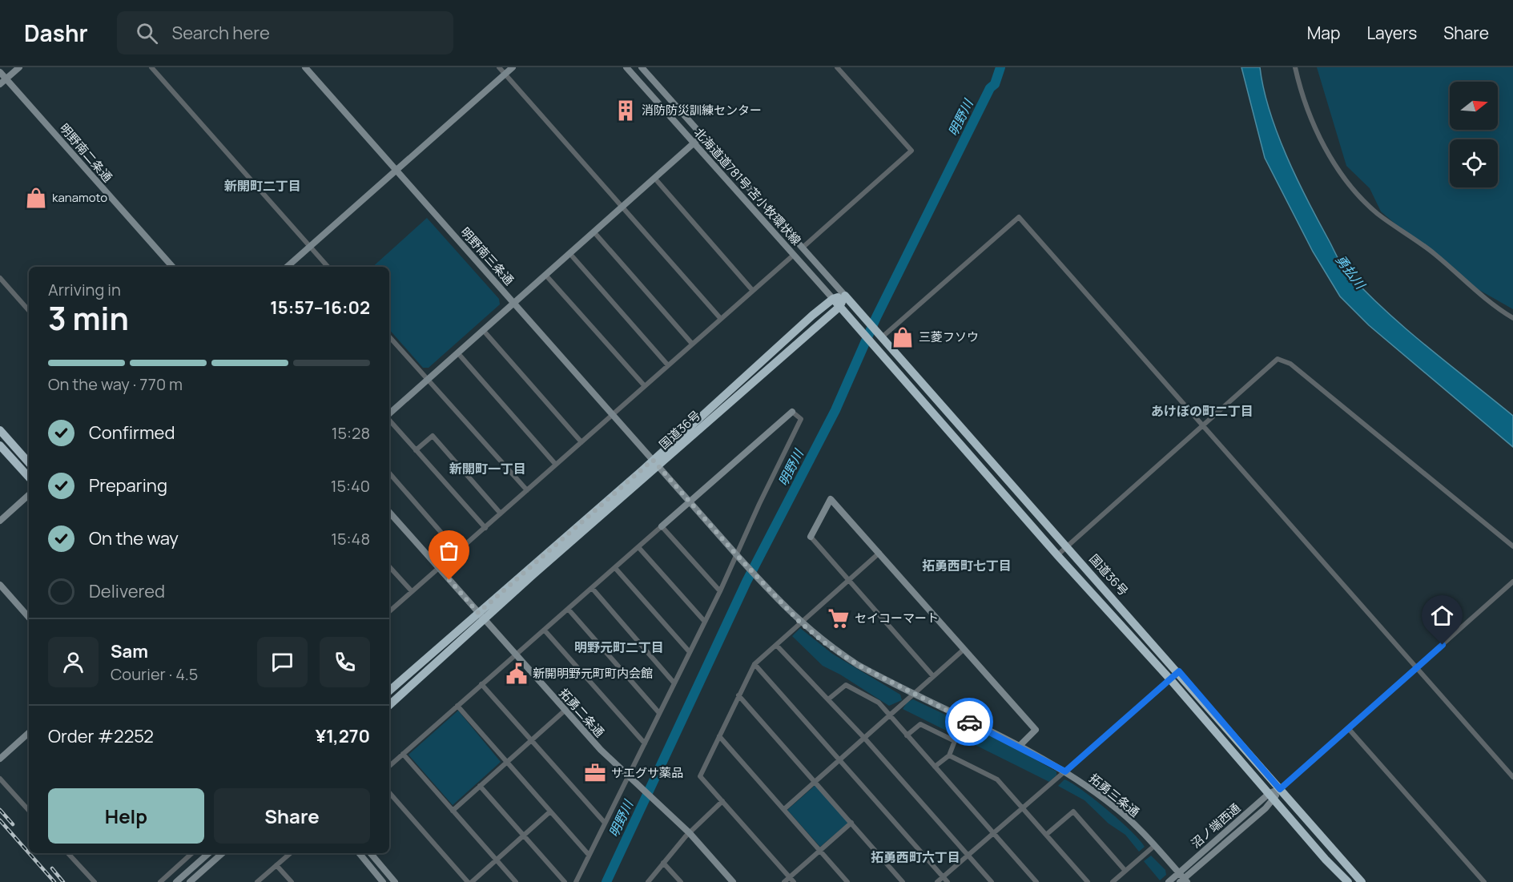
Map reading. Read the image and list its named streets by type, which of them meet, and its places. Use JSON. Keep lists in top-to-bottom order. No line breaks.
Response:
{"streets":{"highway":["国道36号"],"street":["明野南二条通","北海道道781号 苫小牧環状線","明野南三条通","拓勇二条通","拓勇三条通","沼ノ端西通"]},"crossings":[["北海道道781号 苫小牧環状線","国道36号"],["明野南三条通","国道36号"],["国道36号","拓勇二条通"],["国道36号","沼ノ端西通"],["拓勇三条通","沼ノ端西通"]],"districts":["新開町二丁目","あけぼの町二丁目","新開町一丁目","拓勇西町七丁目","明野元町二丁目","拓勇西町六丁目"],"water":["明野川","勇払川"],"places":{"building":["消防防災訓練センター"],"shop":["kanamoto","三菱フソウ"],"supermarket":["セイコーマート"],"public building":["新開明野元町町内会館"],"office":["サエグサ薬品"]},"north":"right","page":{"header":"Dashr","search":"Search here","nav":["Map","Layers","Share"],"heading":["3 min","Arriving in","15:57–16:02"],"panel":["Sam","Courier · 4.5","Order #2252","¥1,270"],"bar":"On the way · 770 m","list":[["Confirmed","15:28"],["Preparing","15:40"],["On the way","15:48"],"Delivered"],"buttons":["Help","Share"]}}
